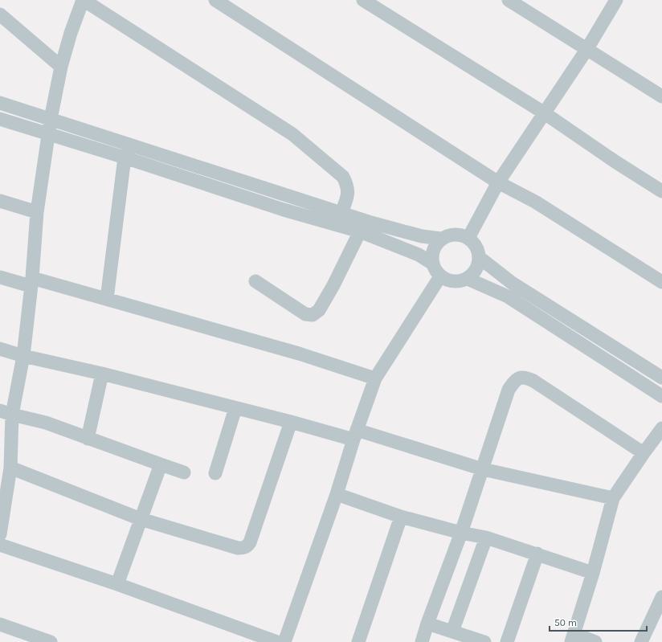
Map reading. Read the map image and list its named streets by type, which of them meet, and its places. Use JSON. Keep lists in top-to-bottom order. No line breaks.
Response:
{"scale_bar":"50 m"}
